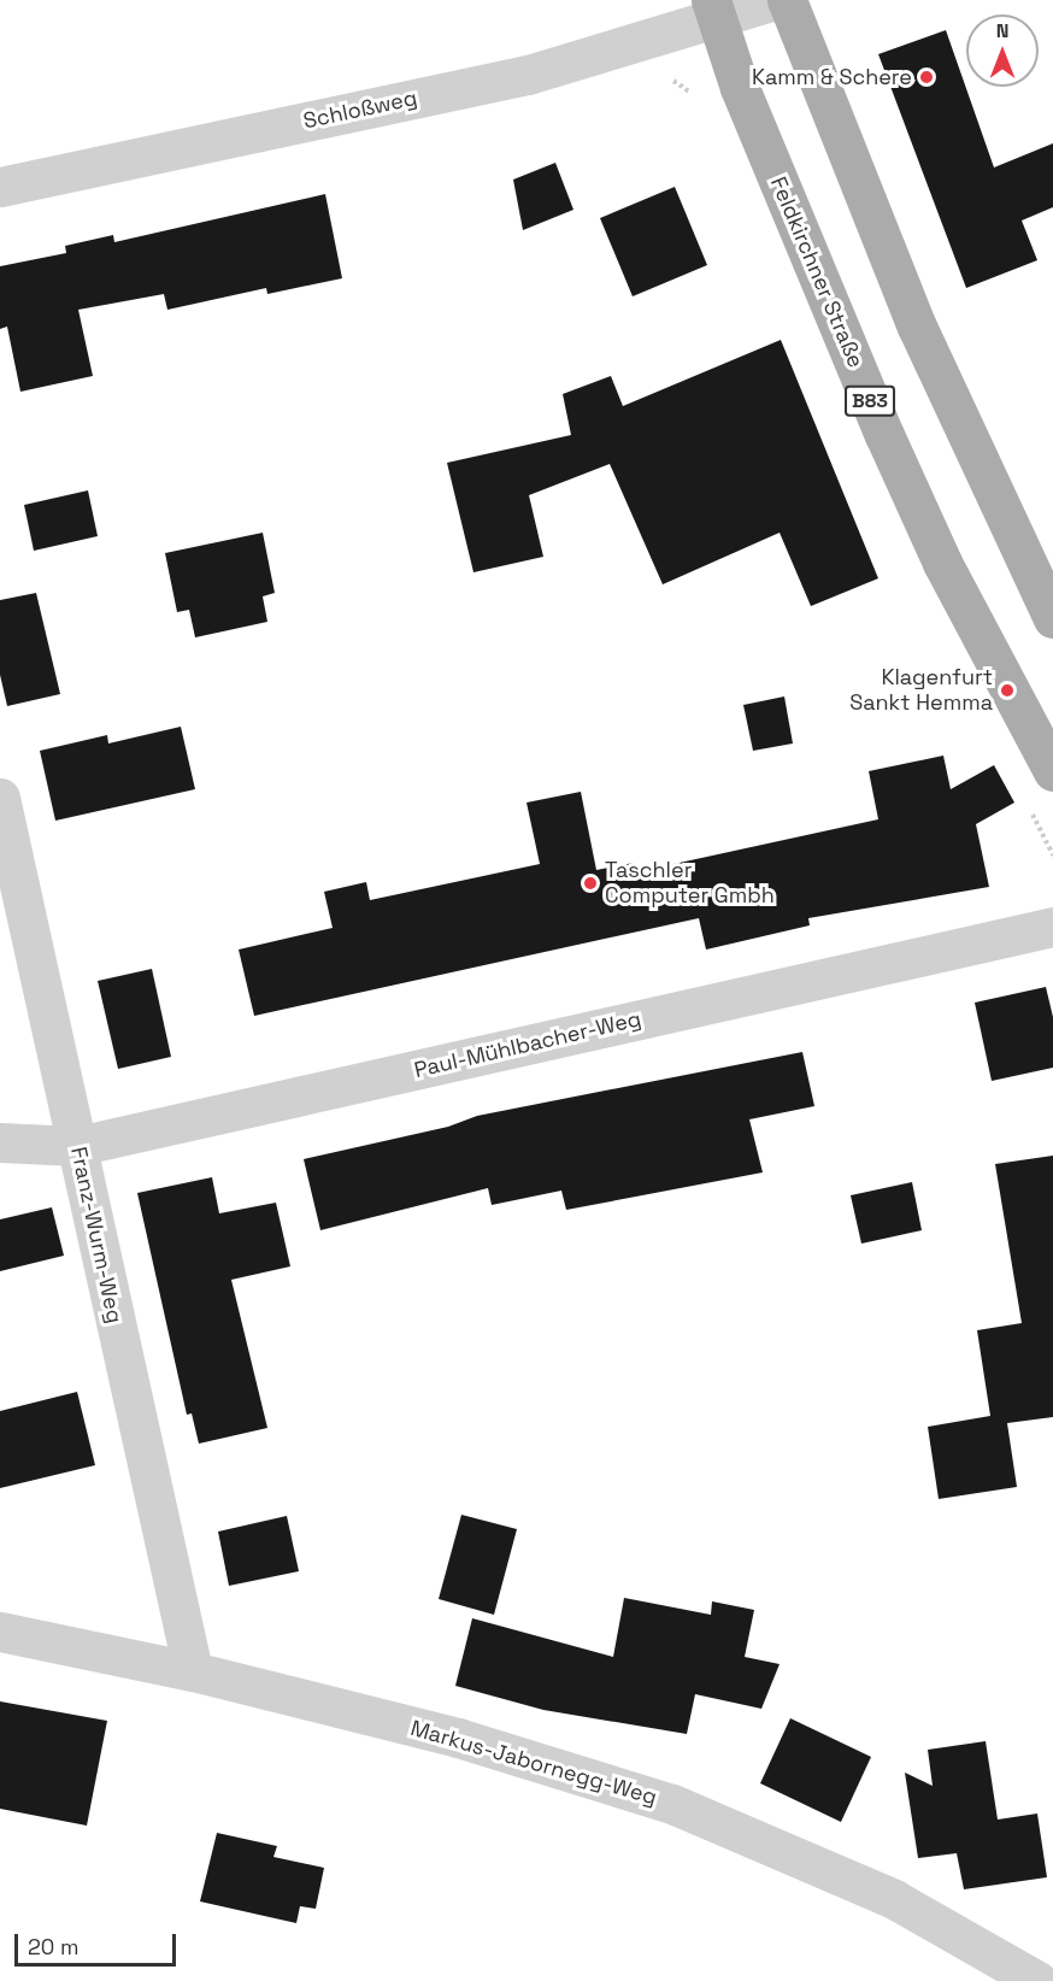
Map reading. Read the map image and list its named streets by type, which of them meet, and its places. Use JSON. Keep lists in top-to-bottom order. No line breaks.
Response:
{"streets":{"main road":["Feldkirchner Straße","B83"],"street":["Schloßweg","Paul-Mühlbacher-Weg","Franz-Wurm-Weg","Markus-Jabornegg-Weg"]},"crossings":[["Schloßweg","Feldkirchner Straße"],["Paul-Mühlbacher-Weg","Franz-Wurm-Weg"],["Franz-Wurm-Weg","Markus-Jabornegg-Weg"]],"places":["Kamm & Schere","Klagenfurt Sankt Hemma","Taschler Computer Gmbh"],"scale_bar":"20 m","north":"top"}
